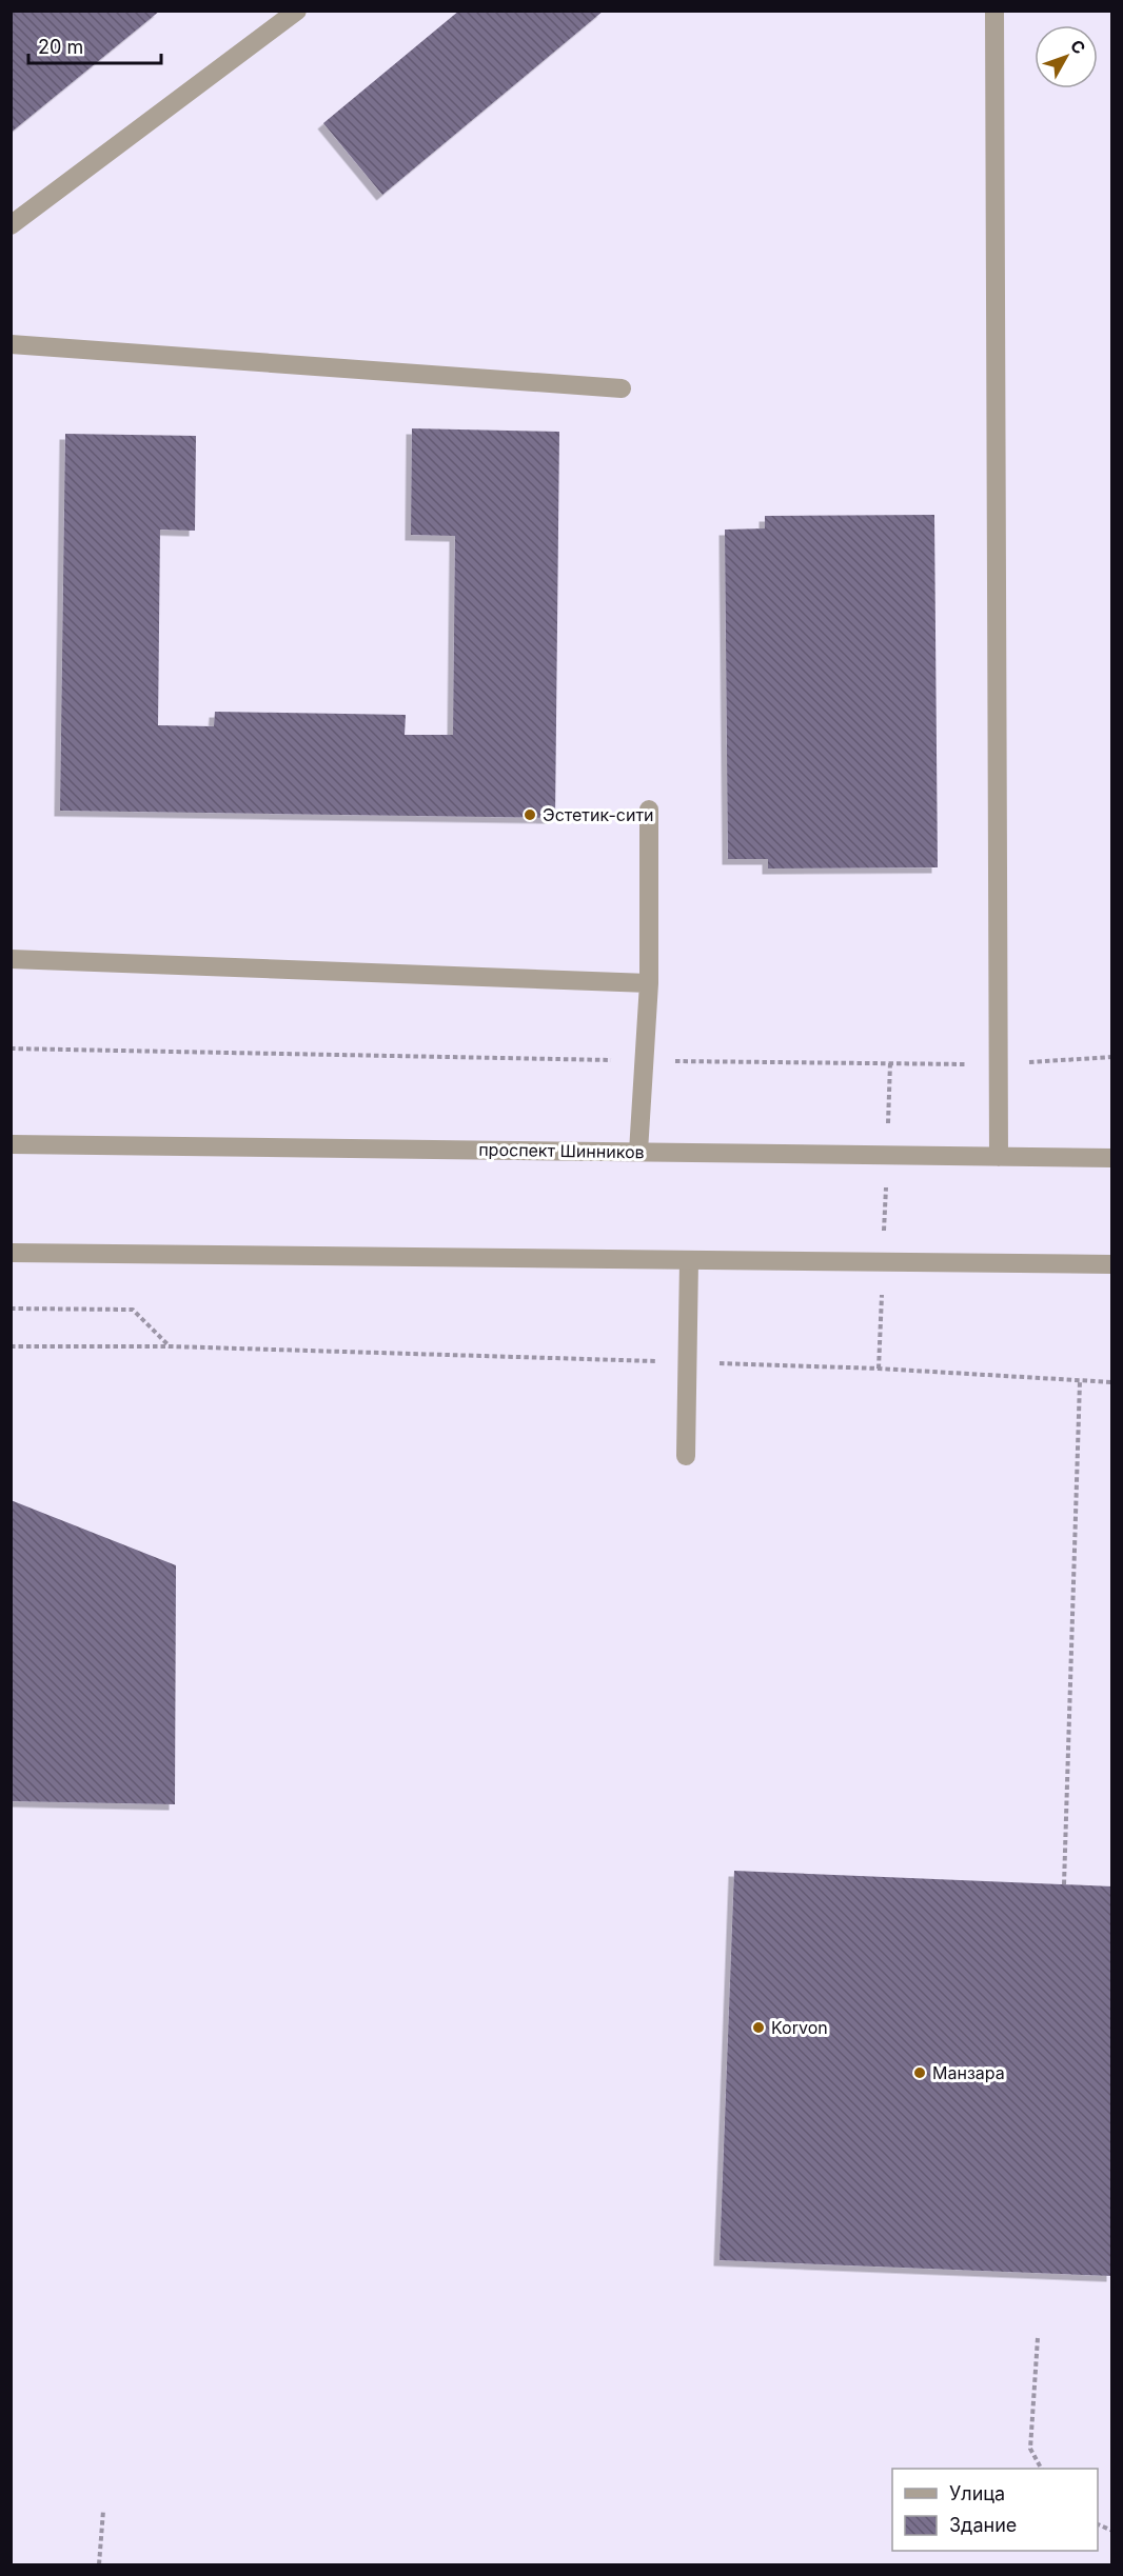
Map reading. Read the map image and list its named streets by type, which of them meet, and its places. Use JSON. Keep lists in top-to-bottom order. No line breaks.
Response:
{"streets":{"street":["проспект Шинников"]},"places":["Эстетик-сити","Korvon","Манзара"],"legend":["Улица","Здание"],"scale_bar":"20 m","north":"top right"}
